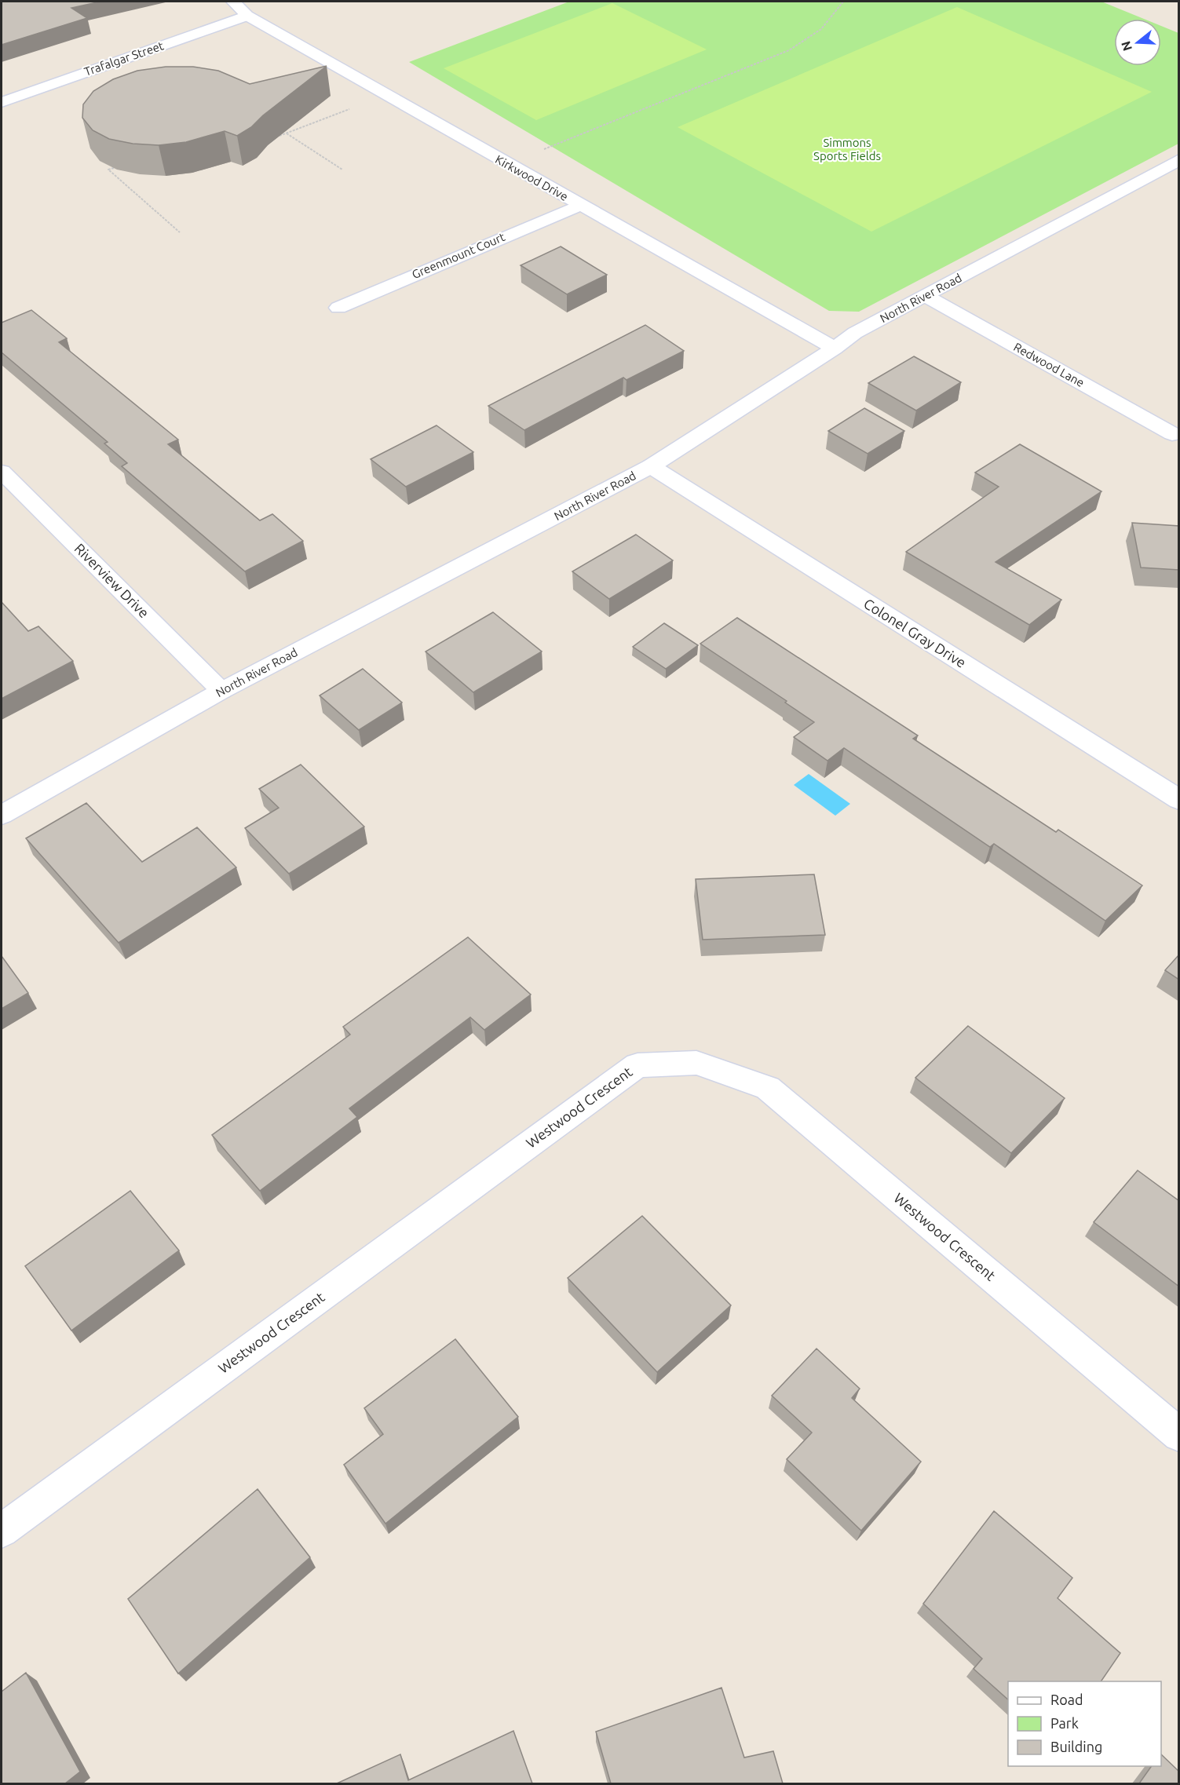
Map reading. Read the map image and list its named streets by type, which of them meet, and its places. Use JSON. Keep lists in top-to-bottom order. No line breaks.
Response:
{"streets":{"street":["Trafalgar Street","Kirkwood Drive","Greenmount Court","North River Road","Redwood Lane","Riverview Drive","Colonel Gray Drive","Westwood Crescent"]},"crossings":[["Trafalgar Street","Kirkwood Drive"],["Kirkwood Drive","Greenmount Court"],["Kirkwood Drive","North River Road"],["North River Road","Redwood Lane"],["North River Road","Riverview Drive"],["North River Road","Colonel Gray Drive"]],"parks":["Simmons Sports Fields"],"legend":["Road","Park","Building"],"north":"left"}
